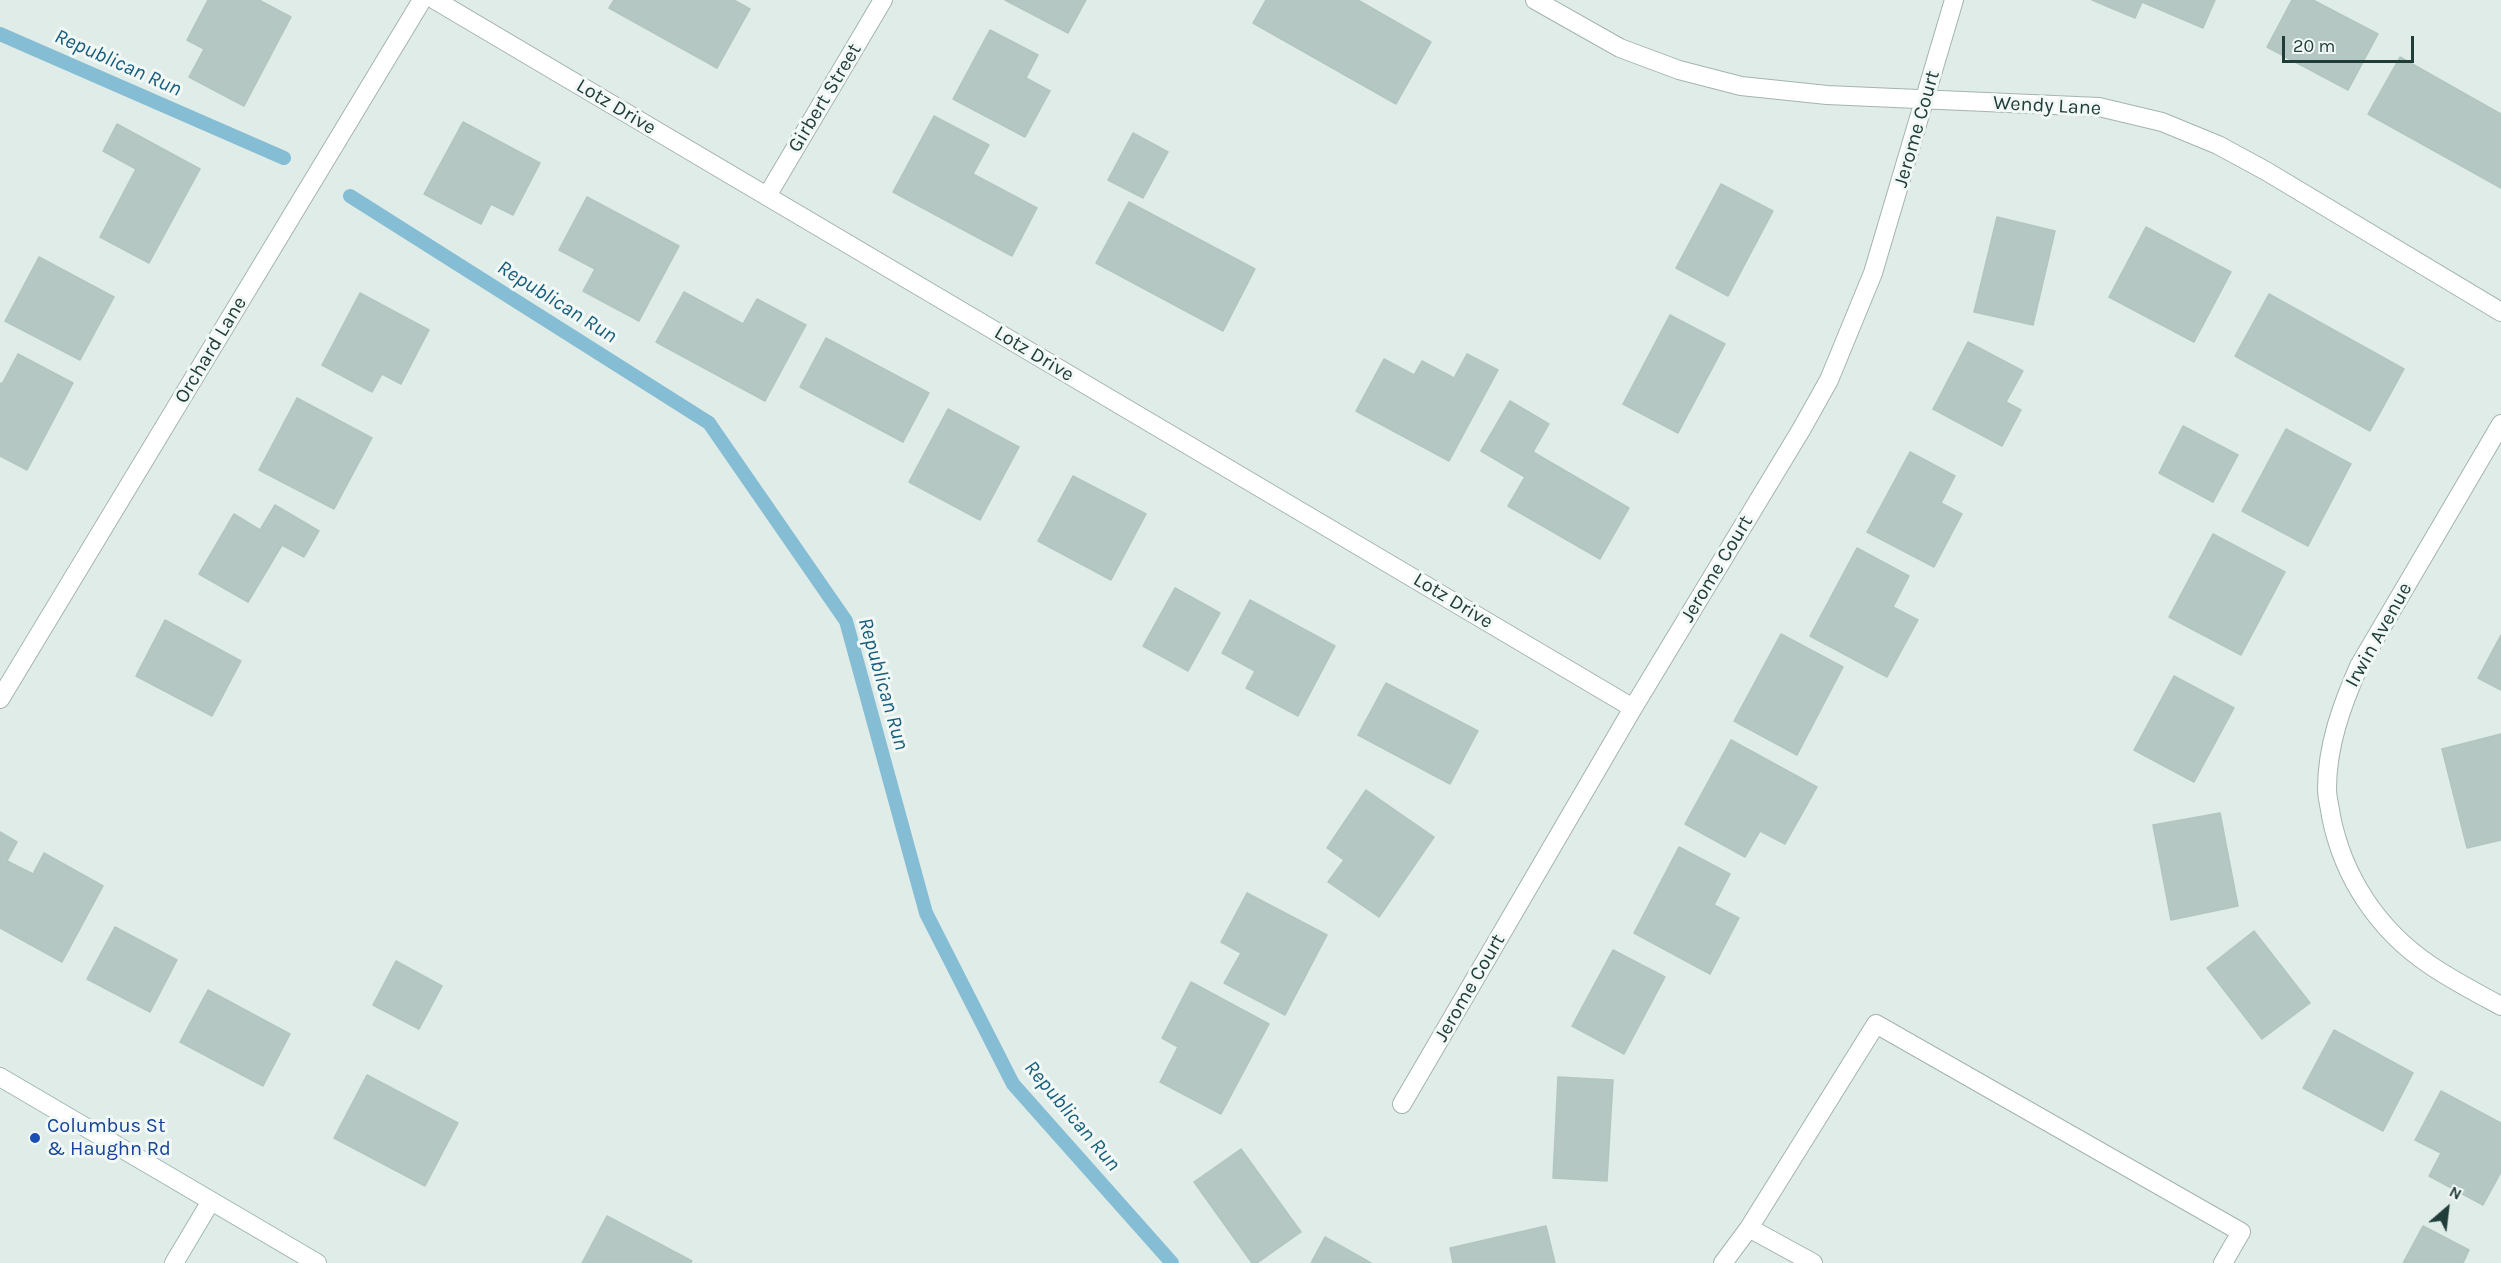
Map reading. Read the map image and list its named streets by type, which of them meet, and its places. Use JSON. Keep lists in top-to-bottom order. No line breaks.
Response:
{"streets":{"street":["Girbert Street","Wendy Lane","Lotz Drive","Jerome Court","Orchard Lane","Irwin Avenue"]},"crossings":[["Girbert Street","Lotz Drive"],["Wendy Lane","Jerome Court"],["Lotz Drive","Jerome Court"]],"water":["Republican Run"],"places":["Columbus St & Haughn Rd"],"scale_bar":"20 m","north":"top right"}
